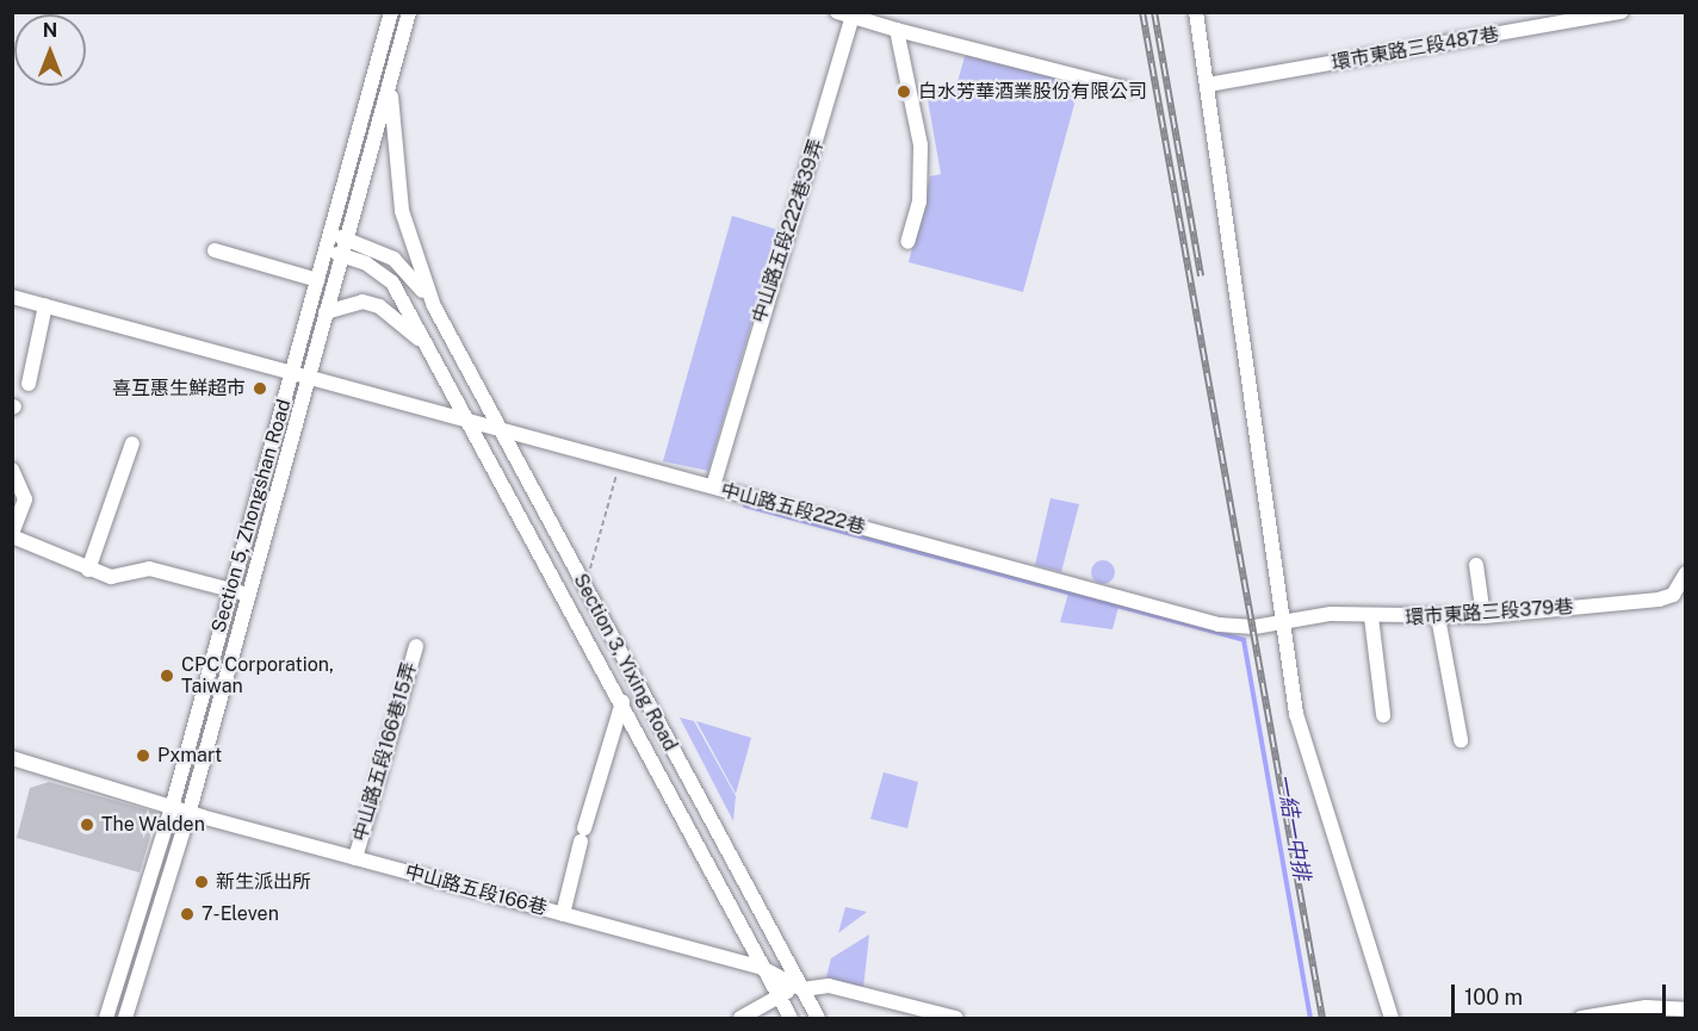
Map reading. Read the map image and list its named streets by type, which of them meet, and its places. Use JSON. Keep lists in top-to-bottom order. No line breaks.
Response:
{"streets":{"street":["環市東路三段487巷","中山路五段222巷39弄","中山路五段222巷","Section 5, Zhongshan Road","環市東路三段379巷","Section 3, Yixing Road","中山路五段166巷15弄","中山路五段166巷"]},"crossings":[["中山路五段222巷39弄","中山路五段222巷"],["中山路五段222巷","Section 5, Zhongshan Road"],["中山路五段222巷","環市東路三段379巷"],["中山路五段222巷","Section 3, Yixing Road"],["Section 5, Zhongshan Road","Section 3, Yixing Road"],["Section 5, Zhongshan Road","中山路五段166巷"],["Section 3, Yixing Road","中山路五段166巷"],["中山路五段166巷15弄","中山路五段166巷"]],"water":["一結一中排"],"places":["白水芳華酒業股份有限公司","喜互惠生鮮超市","CPC Corporation, Taiwan","Pxmart","The Walden","新生派出所","7-Eleven"],"scale_bar":"100 m","north":"top"}
